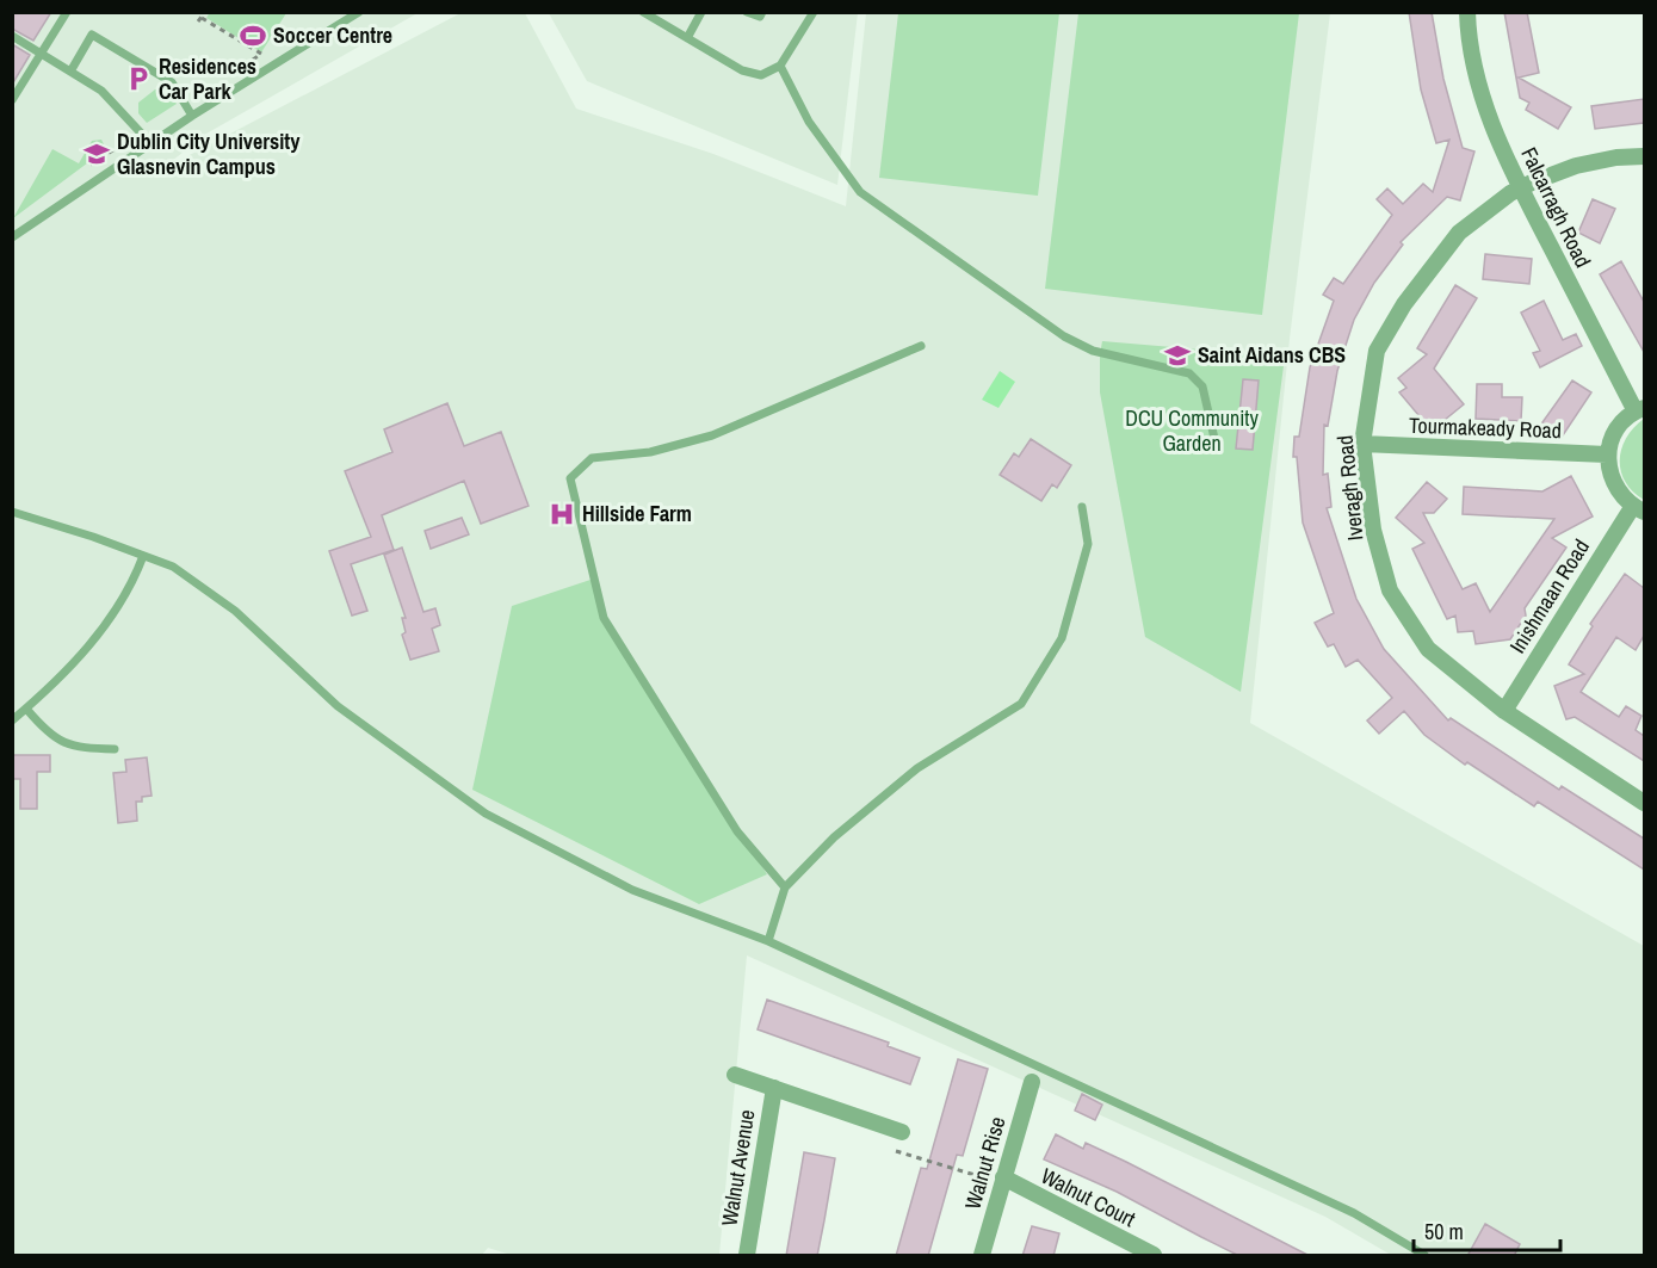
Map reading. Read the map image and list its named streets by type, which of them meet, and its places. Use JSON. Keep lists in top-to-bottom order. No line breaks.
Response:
{"streets":{"street":["Falcarragh Road","Tourmakeady Road","Iveragh Road","Inishmaan Road","Walnut Rise","Walnut Avenue","Walnut Court"]},"crossings":[["Falcarragh Road","Iveragh Road"],["Tourmakeady Road","Iveragh Road"],["Tourmakeady Road","Inishmaan Road"],["Iveragh Road","Inishmaan Road"],["Walnut Rise","Walnut Court"]],"parks":["DCU Community Garden"],"places":{"sports":["Soccer Centre"],"parking":["Residences Car Park"],"school or university":["Dublin City University Glasnevin Campus","Saint Aidans CBS"],"hospital":["Hillside Farm"]},"scale_bar":"50 m"}
